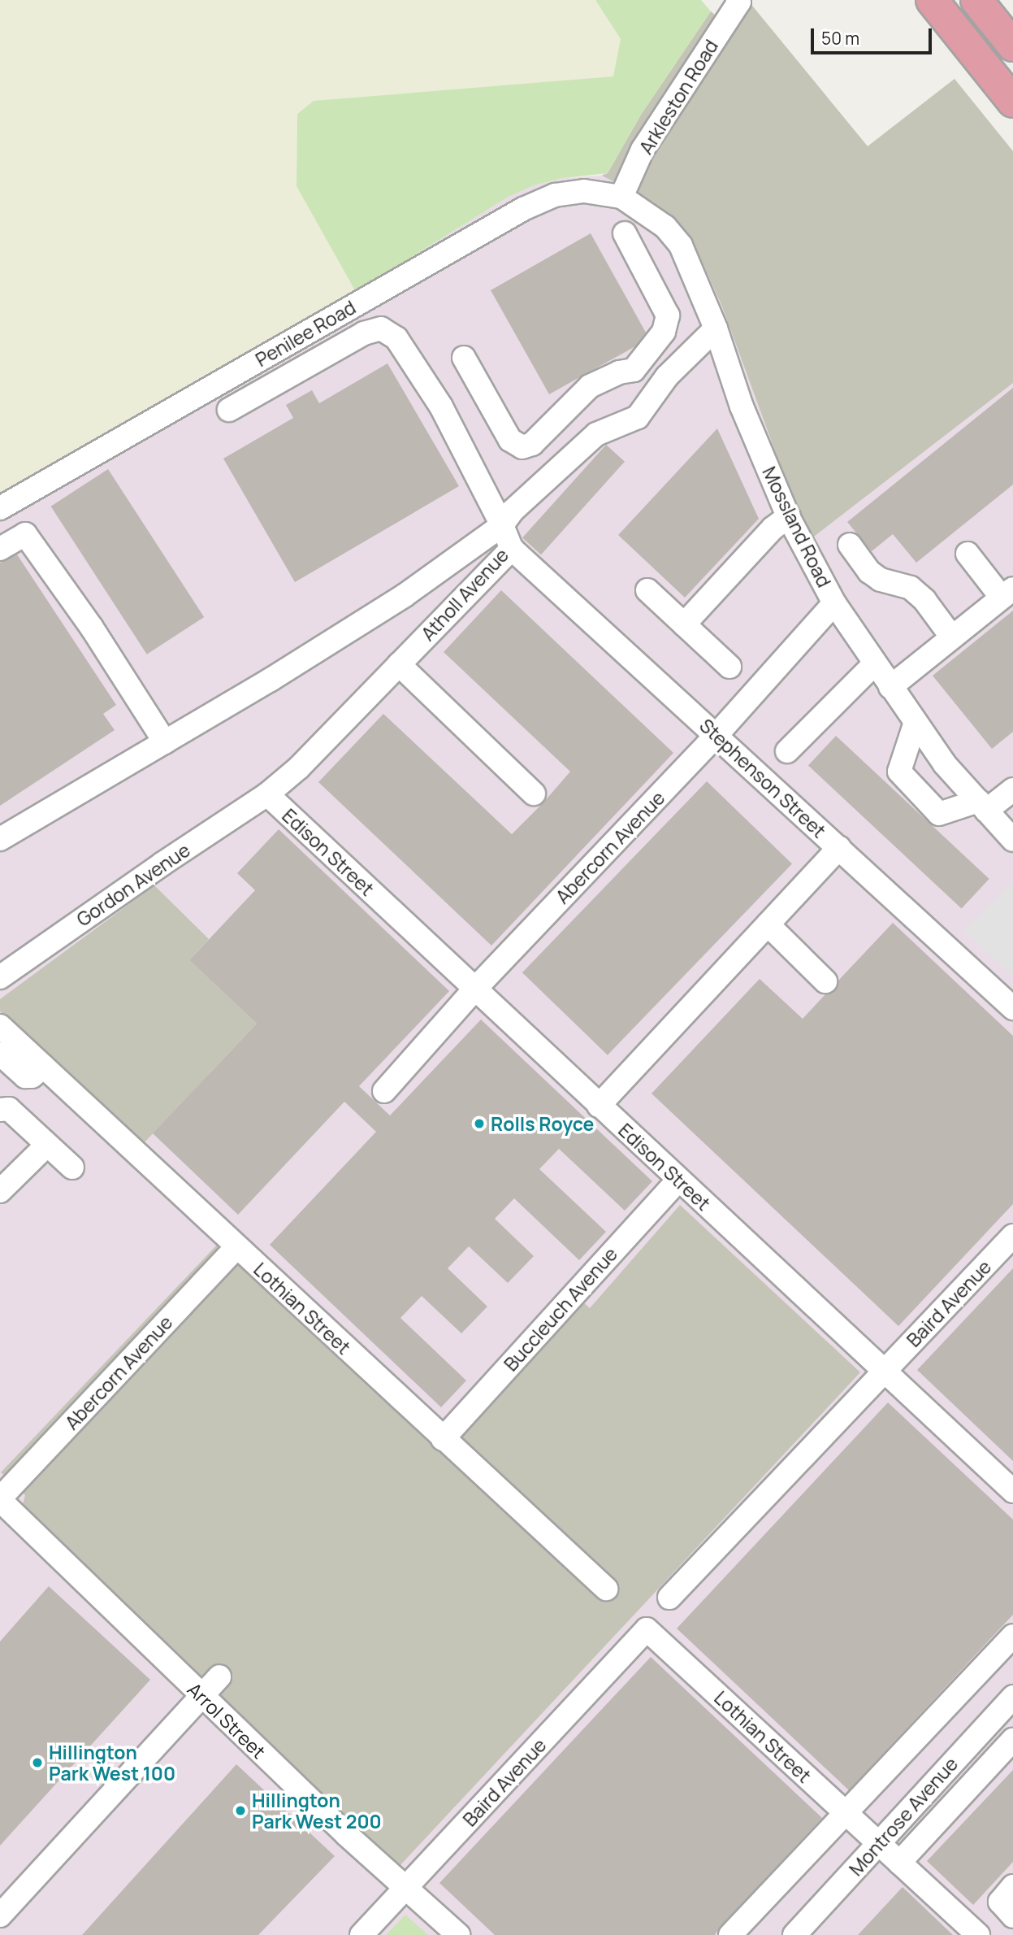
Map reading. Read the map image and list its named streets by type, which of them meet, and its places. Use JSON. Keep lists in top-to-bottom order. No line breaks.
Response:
{"streets":{"street":["Arkleston Road","Penilee Road","Mossland Road","Atholl Avenue","Stephenson Street","Abercorn Avenue","Edison Street","Gordon Avenue","Baird Avenue","Lothian Street","Buccleuch Avenue","Arrol Street","Montrose Avenue"]},"crossings":[["Arkleston Road","Penilee Road"],["Arkleston Road","Mossland Road"],["Penilee Road","Mossland Road"],["Mossland Road","Atholl Avenue"],["Mossland Road","Abercorn Avenue"],["Atholl Avenue","Stephenson Street"],["Atholl Avenue","Edison Street"],["Atholl Avenue","Gordon Avenue"],["Stephenson Street","Abercorn Avenue"],["Abercorn Avenue","Edison Street"],["Abercorn Avenue","Lothian Street"],["Abercorn Avenue","Arrol Street"],["Edison Street","Gordon Avenue"],["Edison Street","Baird Avenue"],["Edison Street","Buccleuch Avenue"],["Baird Avenue","Lothian Street"],["Baird Avenue","Arrol Street"],["Lothian Street","Buccleuch Avenue"],["Lothian Street","Montrose Avenue"]],"places":["Rolls Royce","Hillington Park West 100","Hillington Park West 200"],"scale_bar":"50 m"}
